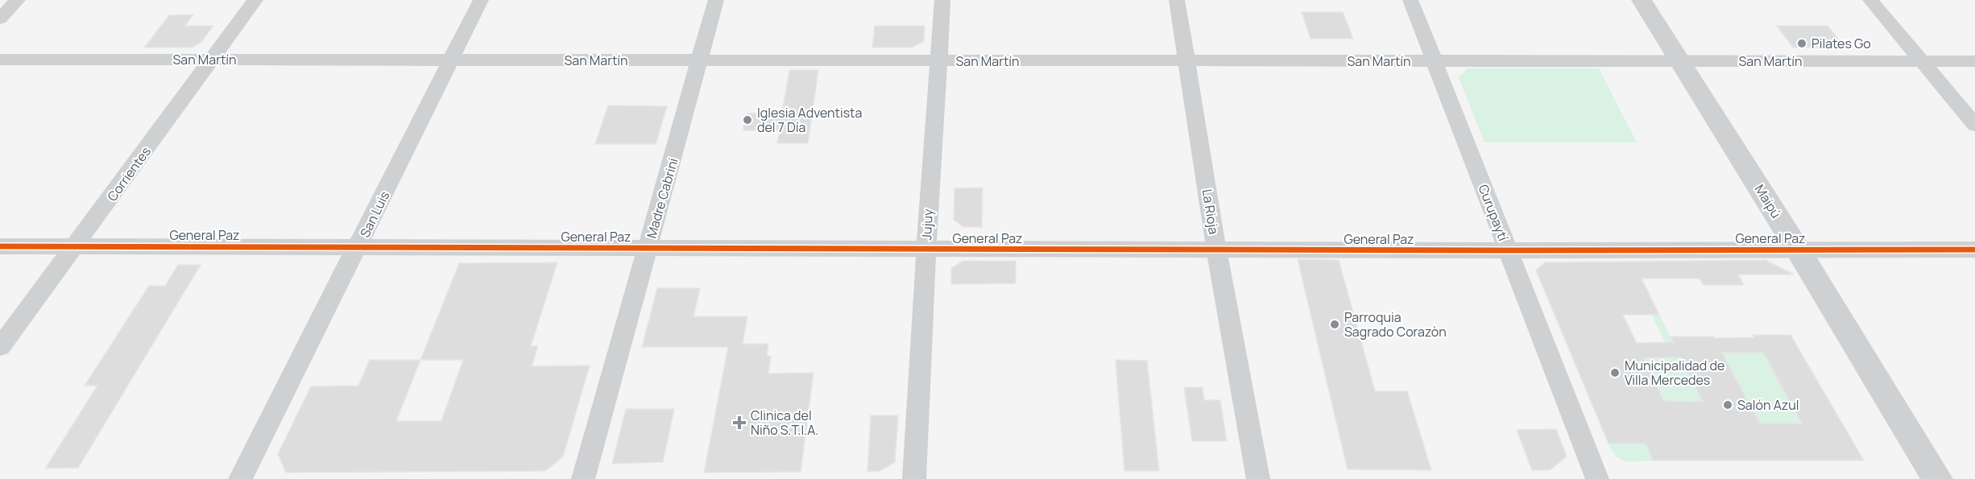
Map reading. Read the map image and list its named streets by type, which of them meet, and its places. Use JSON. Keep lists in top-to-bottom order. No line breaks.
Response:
{"streets":{"street":["San Martín","Corrientes","Madre Cabrini","Maipú","La Rioja","Curupaytí","San Luis","Jujuy","General Paz"]},"crossings":[["San Martín","Corrientes"],["San Martín","Madre Cabrini"],["San Martín","Maipú"],["San Martín","La Rioja"],["San Martín","Curupaytí"],["San Martín","San Luis"],["San Martín","Jujuy"],["Corrientes","General Paz"],["Madre Cabrini","General Paz"],["Maipú","General Paz"],["La Rioja","General Paz"],["Curupaytí","General Paz"],["San Luis","General Paz"],["Jujuy","General Paz"]],"places":{"other":["Pilates Go","Iglesia Adventista del 7 Día","Parroquia Sagrado Corazòn","Municipalidad de Villa Mercedes","Salón Azul"],"health":["Clinica del Niño S.T.I.A."]}}
